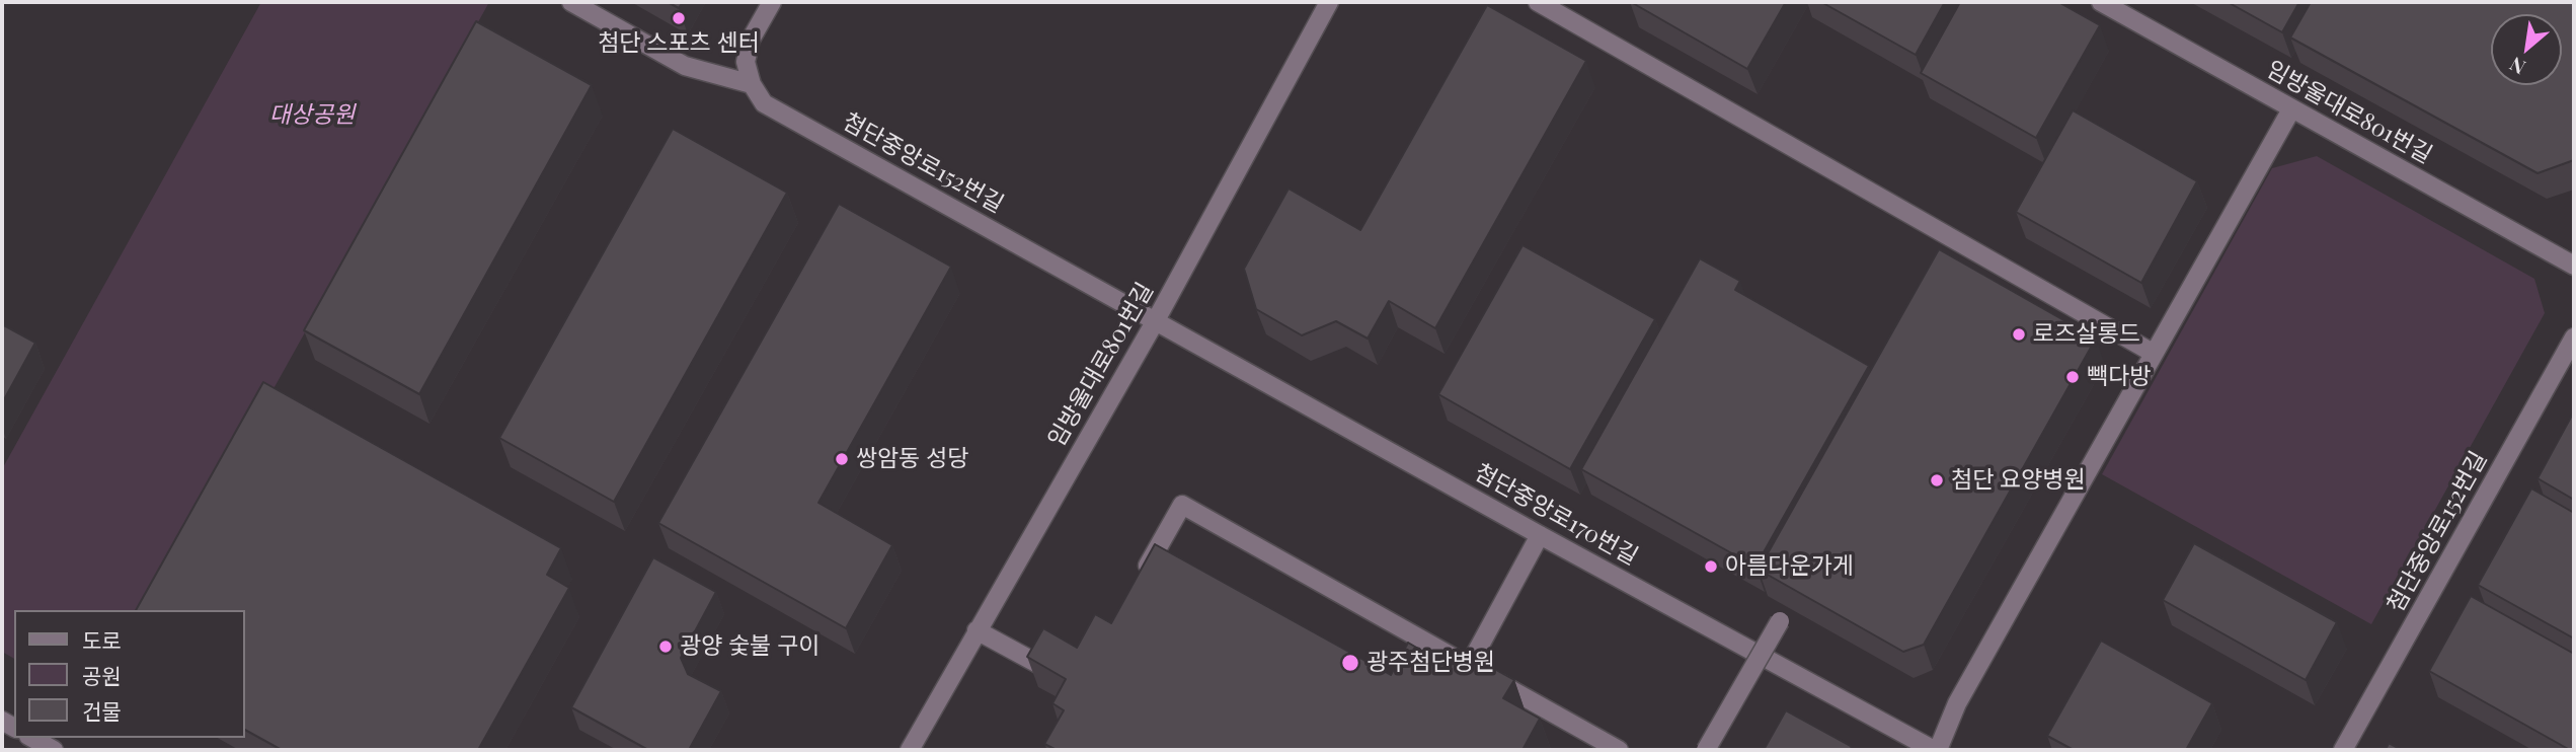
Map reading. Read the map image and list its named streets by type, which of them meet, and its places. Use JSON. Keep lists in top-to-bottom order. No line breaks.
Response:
{"streets":{"street":["임방울대로801번길","첨단중앙로152번길","첨단중앙로170번길"]},"crossings":[["임방울대로801번길","첨단중앙로152번길"],["임방울대로801번길","첨단중앙로170번길"],["첨단중앙로152번길","첨단중앙로170번길"]],"parks":["대상공원"],"places":["첨단 스포츠 센터","로즈살롱드","빽다방","쌍암동 성당","첨단 요양병원","아름다운가게","광양 숯불 구이","광주첨단병원"],"legend":["도로","공원","건물"],"north":"bottom left"}
